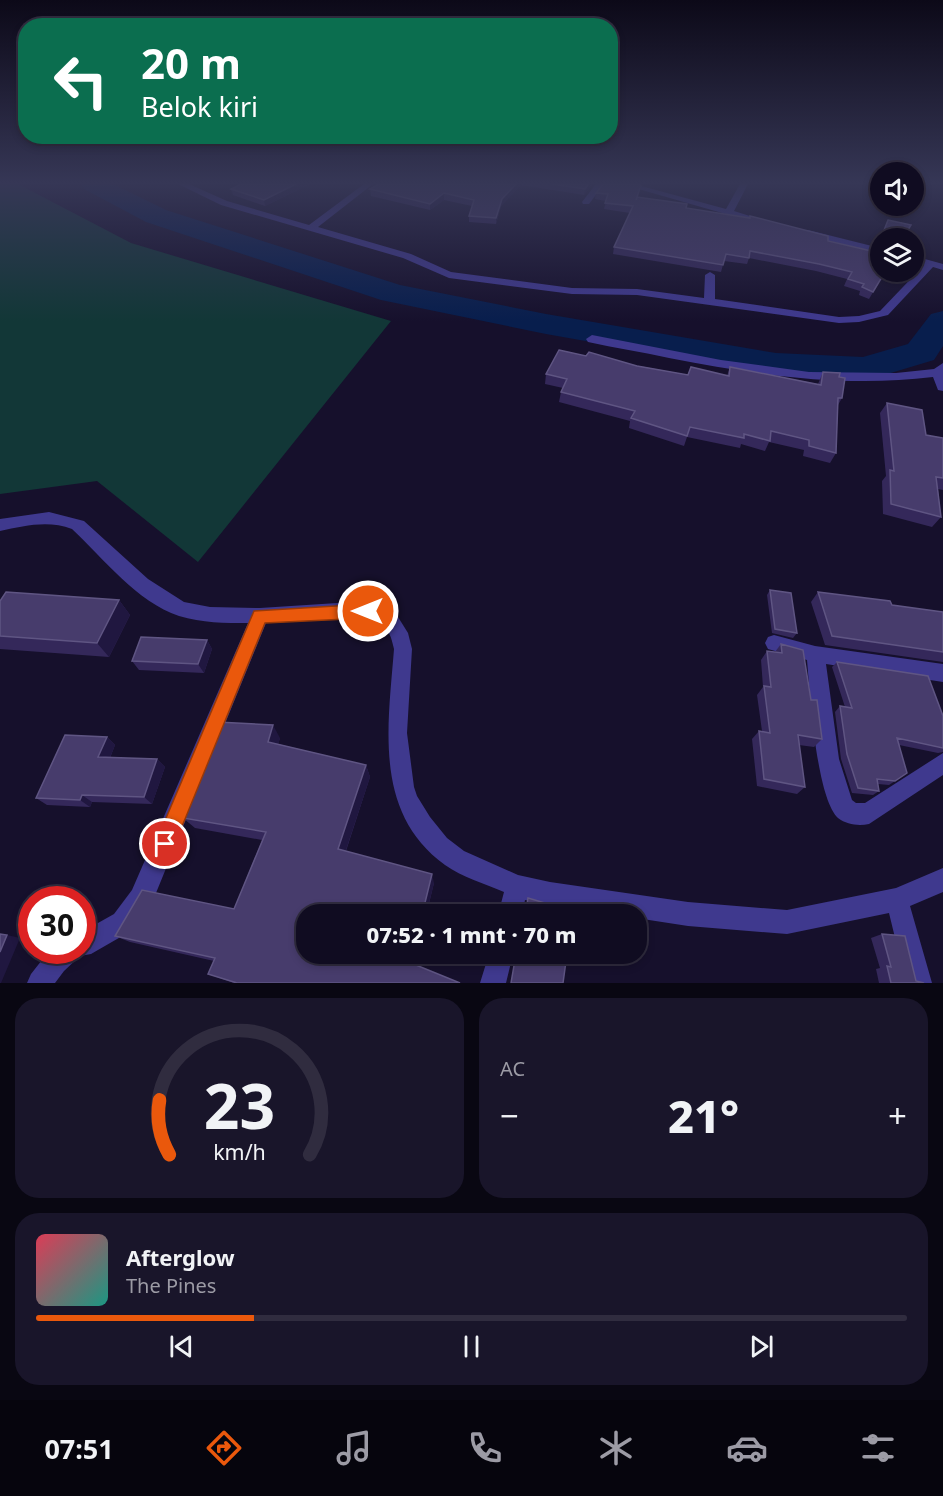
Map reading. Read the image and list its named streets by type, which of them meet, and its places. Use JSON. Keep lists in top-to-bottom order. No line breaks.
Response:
{"page":{"turn":["20 m","Belok kiri"],"limit":"30","trip":"07:52 · 1 mnt · 70 m","tile":"AC","heat":["−","21°","+"],"song":["Afterglow","The Pines"],"tabs":"07:51","gauge":["23","km/h"]}}
